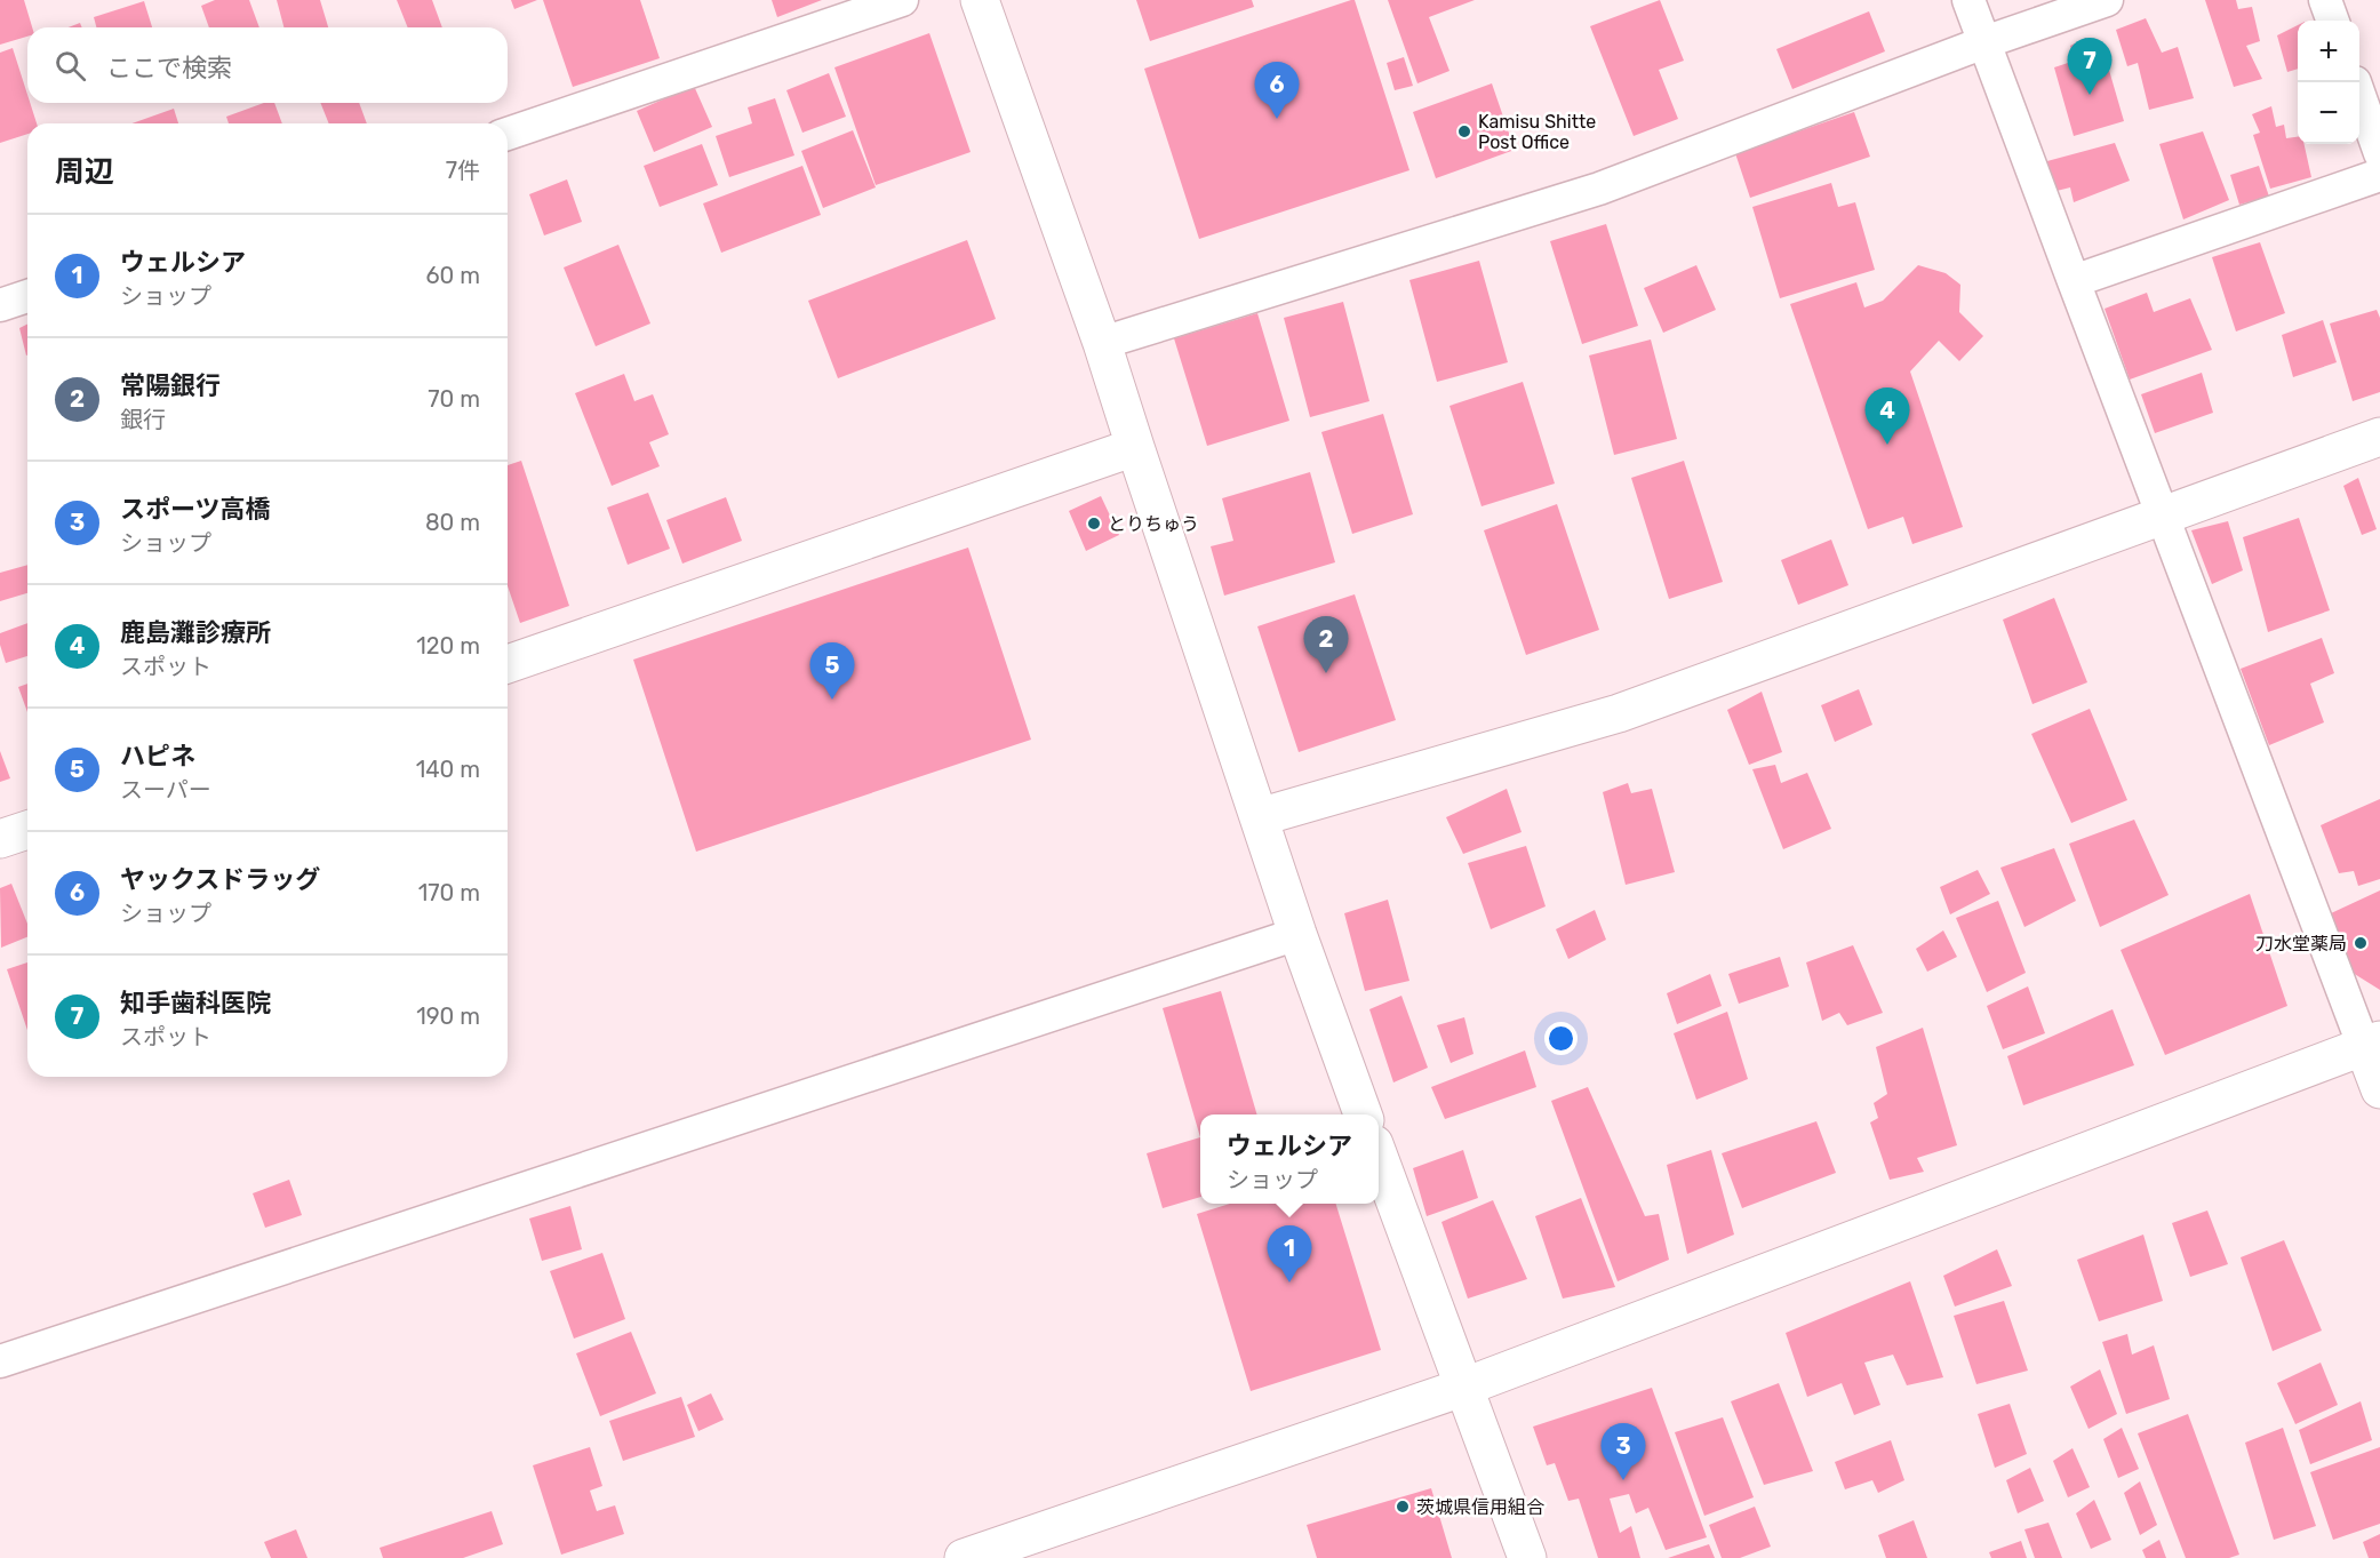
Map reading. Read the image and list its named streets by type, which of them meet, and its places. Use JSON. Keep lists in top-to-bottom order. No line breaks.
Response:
{"places":["Kamisu Shitte Post Office","とりちゅう","刀水堂薬局","茨城県信用組合"],"page":{"map_buttons":["+","−"],"search":"ここで検索","pins":["7","6","4","2","5","1","3"],"heading":["周辺","7件"],"list":[{"mark":"1","name":"ウェルシア","note":"ショップ","value":"60 m"},{"mark":"2","name":"常陽銀行","note":"銀行","value":"70 m"},{"mark":"3","name":"スポーツ高橋","note":"ショップ","value":"80 m"},{"mark":"4","name":"鹿島灘診療所","note":"スポット","value":"120 m"},{"mark":"5","name":"ハピネ","note":"スーパー","value":"140 m"},{"mark":"6","name":"ヤックスドラッグ","note":"ショップ","value":"170 m"},{"mark":"7","name":"知手歯科医院","note":"スポット","value":"190 m"}],"popup":["ウェルシア","ショップ"]}}
